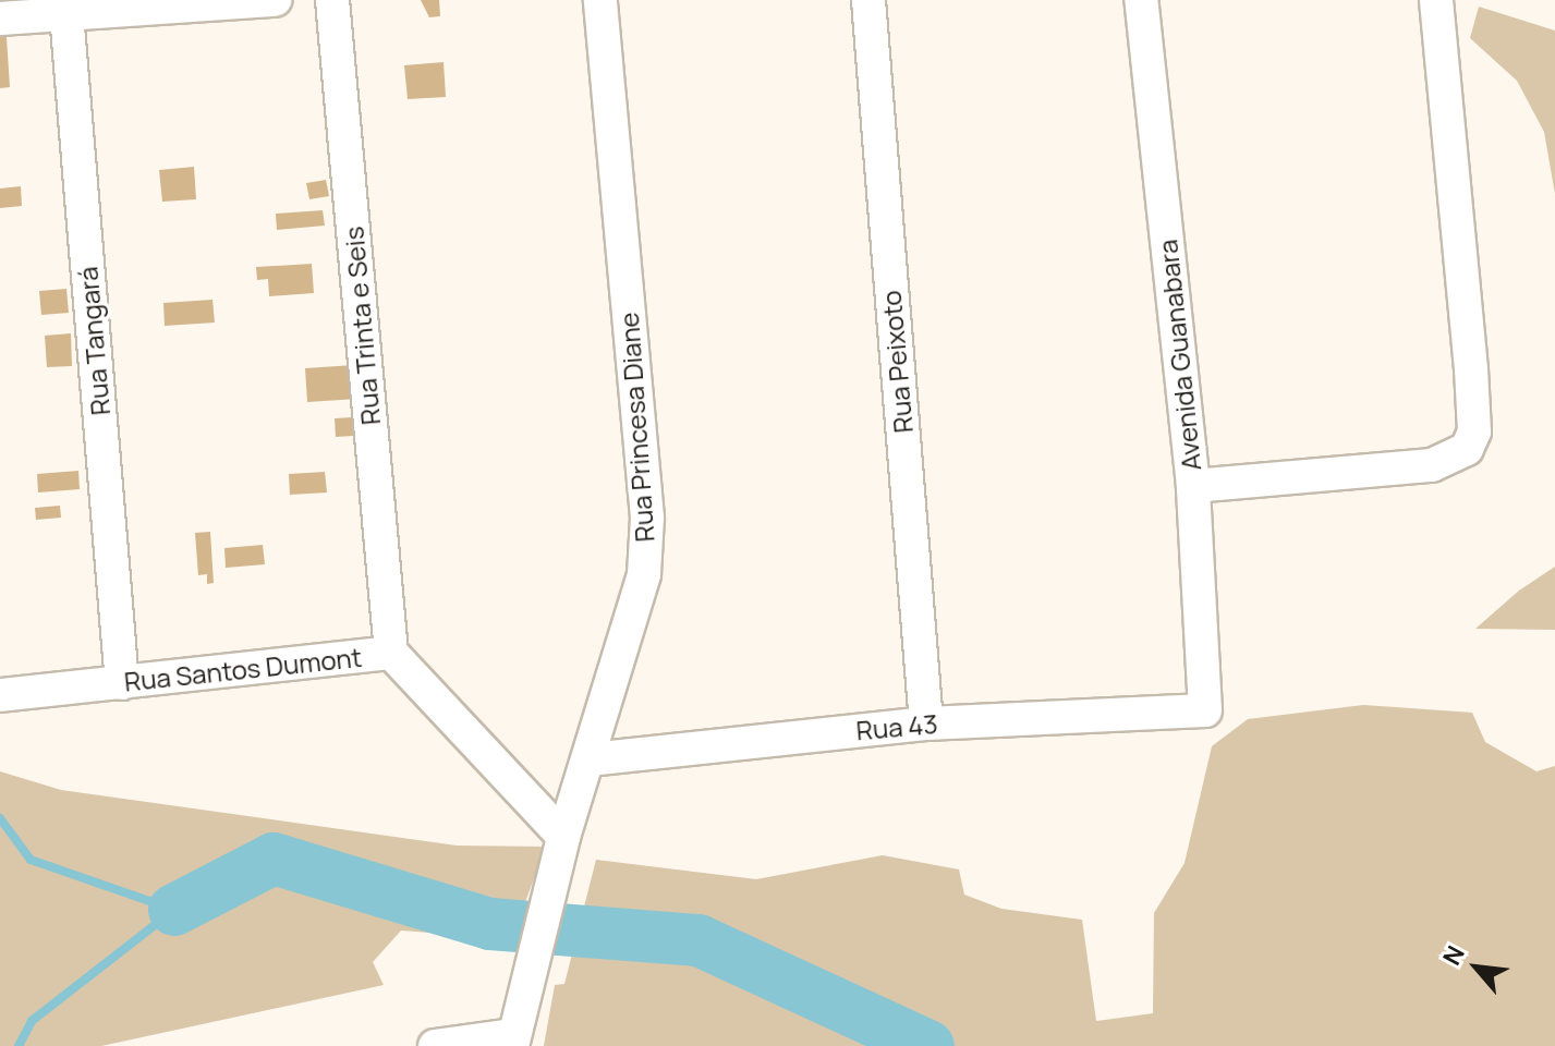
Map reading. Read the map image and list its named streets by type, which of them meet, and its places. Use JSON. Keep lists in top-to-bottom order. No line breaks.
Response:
{"streets":{"street":["Rua Trinta e Seis","Rua Tangará","Avenida Guanabara","Rua Peixoto","Rua Princesa Diane","Rua Santos Dumont","Rua 43"]},"crossings":[["Rua Trinta e Seis","Rua Santos Dumont"],["Rua Tangará","Rua Santos Dumont"],["Avenida Guanabara","Rua 43"],["Rua Peixoto","Rua 43"],["Rua Princesa Diane","Rua Santos Dumont"],["Rua Princesa Diane","Rua 43"]],"north":"top left"}
